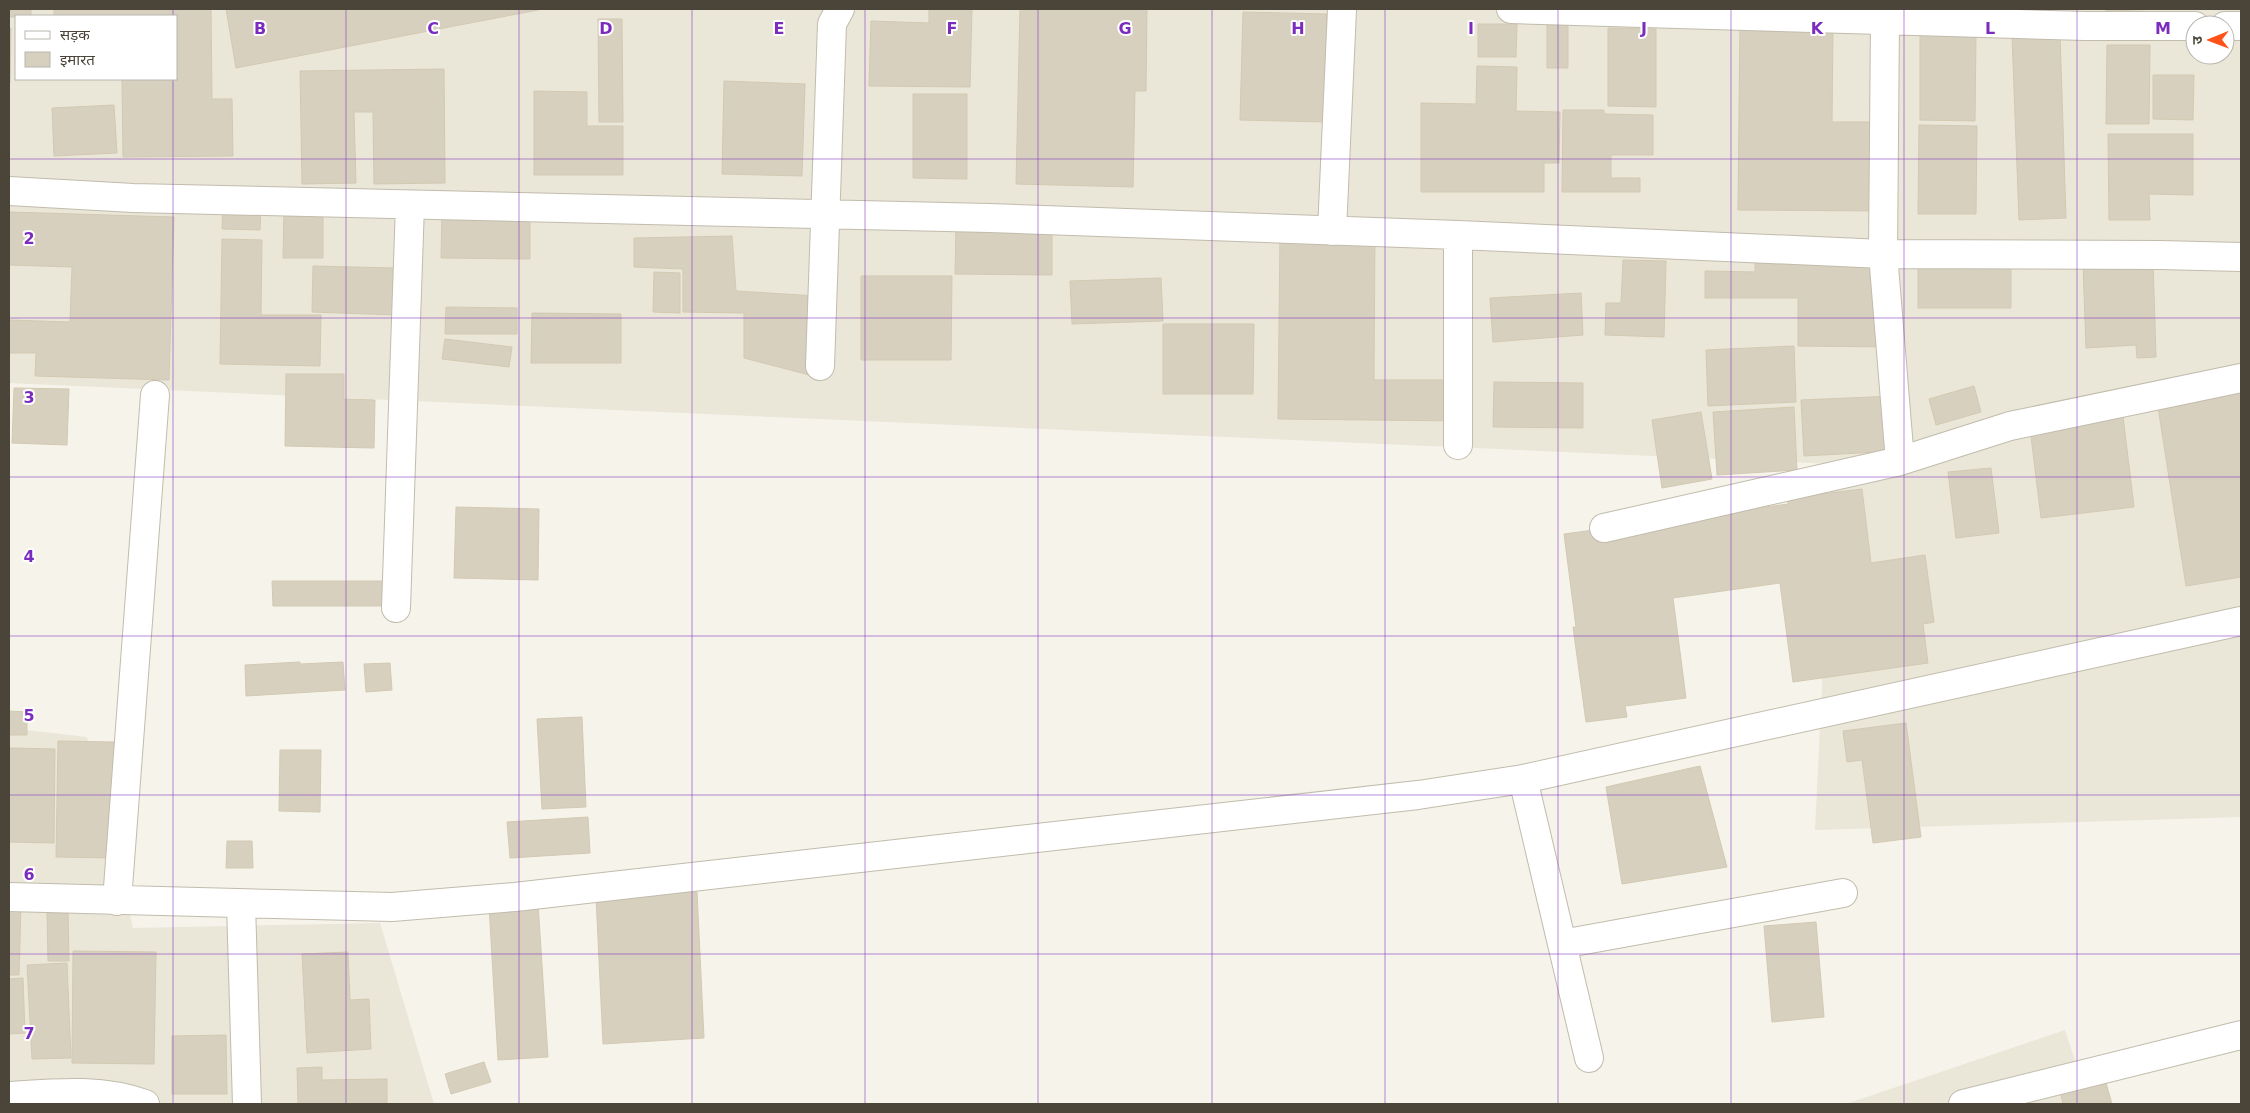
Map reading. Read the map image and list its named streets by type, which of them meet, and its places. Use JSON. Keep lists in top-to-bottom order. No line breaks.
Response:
{"legend":["सड़क","इमारत"],"north":"left","grid":{"columns":["B","C","D","E","F","G","H","I","J","K","L","M"],"rows":["2","3","4","5","6","7"]}}
